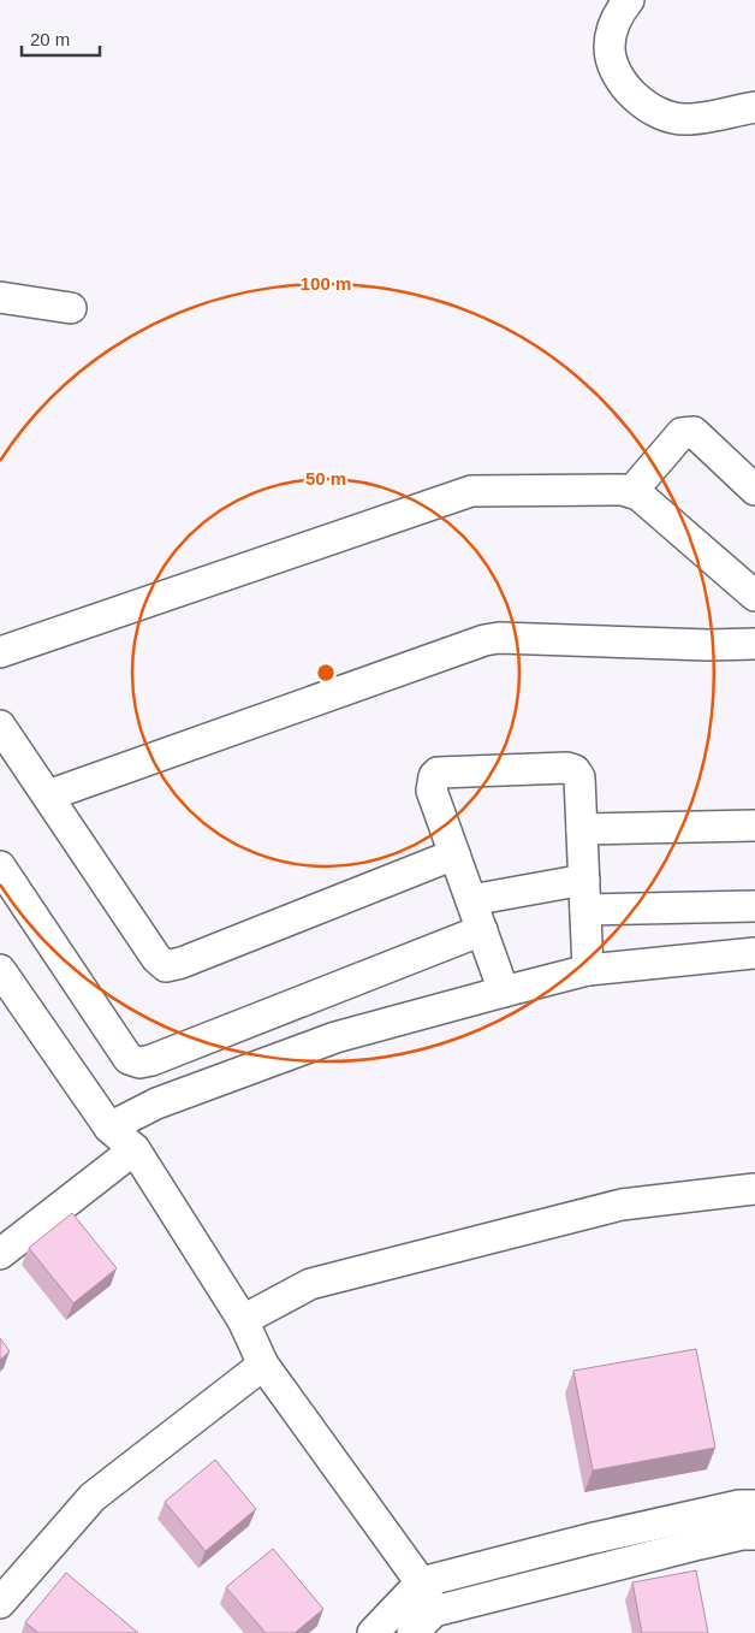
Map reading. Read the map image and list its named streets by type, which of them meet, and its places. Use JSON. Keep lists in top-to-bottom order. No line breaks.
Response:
{"scale_bar":"20 m","rings":["100 m","50 m"]}
